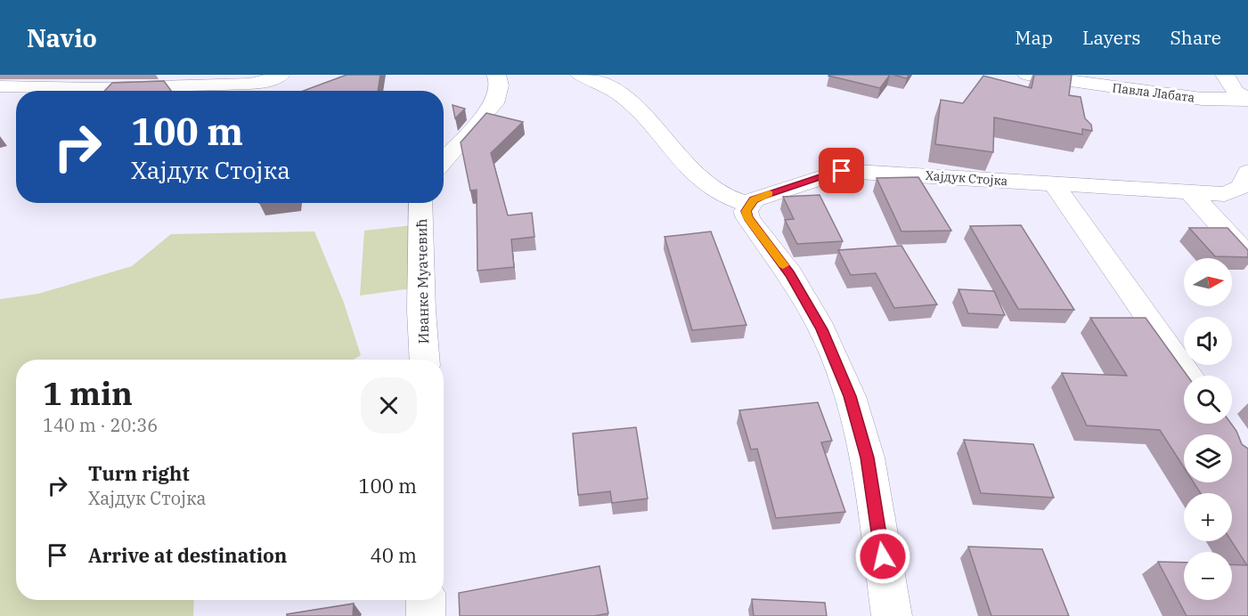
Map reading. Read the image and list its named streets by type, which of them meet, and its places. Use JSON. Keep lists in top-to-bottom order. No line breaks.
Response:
{"streets":{"street":["Павла Лабата","Хајдук Стојка","Иванке Муачевић"]},"north":"right","page":{"header":"Navio","nav":["Map","Layers","Share"],"turn":["100 m","Хајдук Стојка"],"map_buttons":["+","−"],"heading":["1 min","140 m · 20:36"],"list":[{"name":"Turn right","note":"Хајдук Стојка","value":"100 m"},{"name":"Arrive at destination","value":"40 m"}]}}
